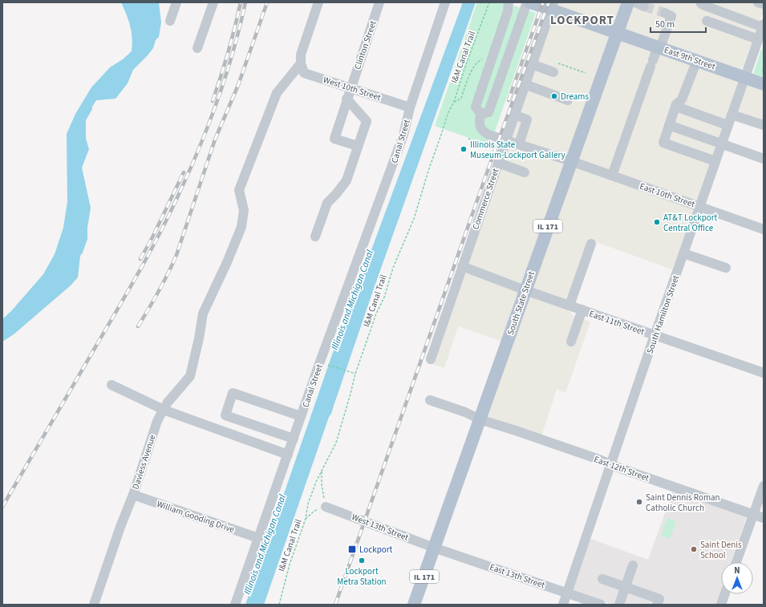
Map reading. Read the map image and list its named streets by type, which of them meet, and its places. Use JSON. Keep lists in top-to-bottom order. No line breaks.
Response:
{"streets":{"main road":["East 9th Street","IL 171","South State Street"],"street":["Clinton Street","West 10th Street","Canal Street","East 10th Street","Commerce Street","South Hamilton Street","East 11th Street","Daviess Avenue","East 12th Street","William Gooding Drive","West 13th Street","East 13th Street"],"path":["I&M Canal Trail"]},"crossings":[["Clinton Street","West 10th Street"],["East 9th Street","Commerce Street"],["East 9th Street","South State Street"],["East 9th Street","South Hamilton Street"],["West 10th Street","Canal Street"],["West 10th Street","Daviess Avenue"],["Canal Street","William Gooding Drive"],["East 10th Street","South State Street"],["East 10th Street","South Hamilton Street"],["Commerce Street","East 11th Street"],["South State Street","East 11th Street"],["South State Street","East 12th Street"],["South State Street","West 13th Street"],["South State Street","East 13th Street"],["South Hamilton Street","East 11th Street"],["South Hamilton Street","East 12th Street"],["South Hamilton Street","East 13th Street"],["Daviess Avenue","William Gooding Drive"],["West 13th Street","East 13th Street"]],"districts":["LOCKPORT"],"water":["Illinois and Michigan Canal"],"places":{"other":["Dreams","Illinois State Museum-Lockport Gallery","AT&T Lockport Central Office","Saint Dennis Roman Catholic Church","Saint Denis School","Lockport Metra Station"],"transit":["Lockport"]},"scale_bar":"50 m","north":"top"}
